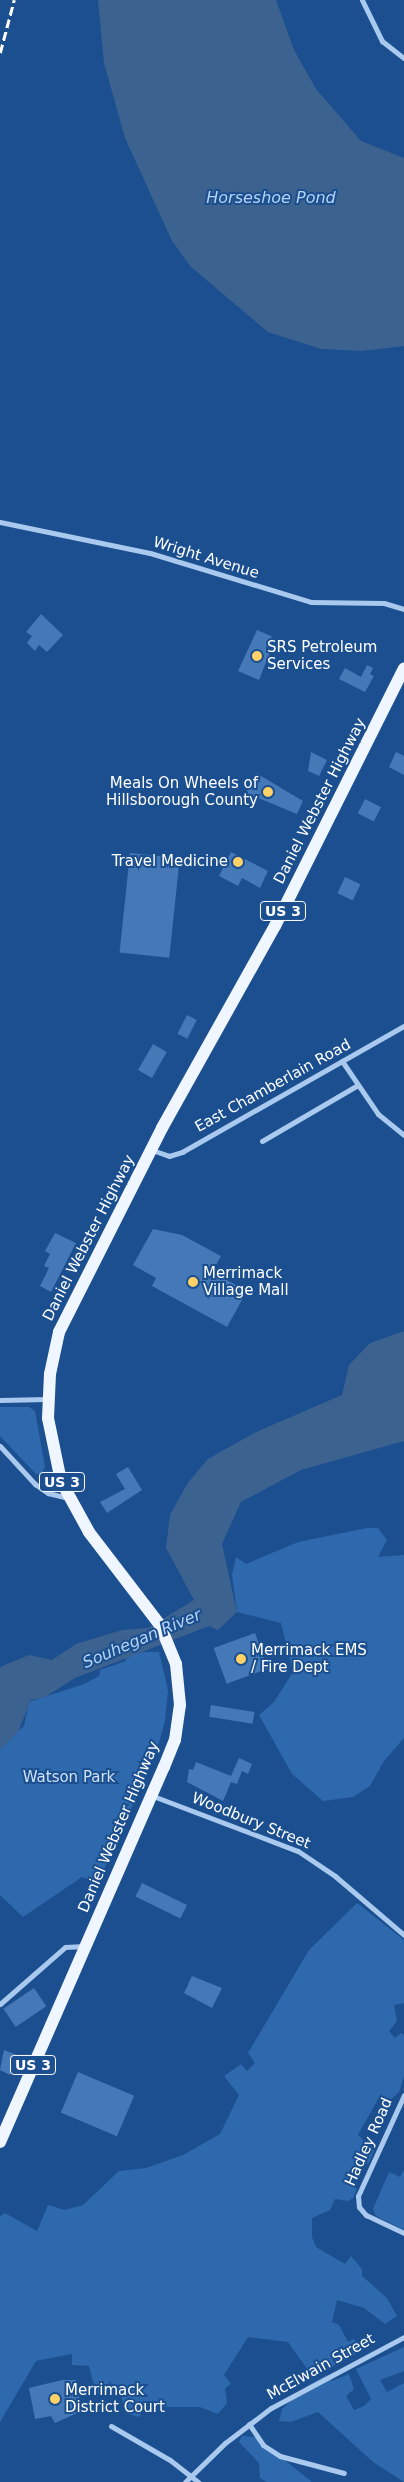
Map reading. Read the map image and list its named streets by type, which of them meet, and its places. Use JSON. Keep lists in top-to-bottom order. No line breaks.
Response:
{"streets":{"main road":["Daniel Webster Highway","US 3"],"street":["Wright Avenue","East Chamberlain Road","Woodbury Street","Hadley Road","McElwain Street"]},"crossings":[["Daniel Webster Highway","East Chamberlain Road"],["Daniel Webster Highway","Woodbury Street"]],"water":["Horseshoe Pond","Souhegan River"],"parks":["Watson Park"],"places":["SRS Petroleum Services","Meals On Wheels of Hillsborough County","Travel Medicine","Merrimack Village Mall","Merrimack EMS / Fire Dept","Merrimack District Court"]}
